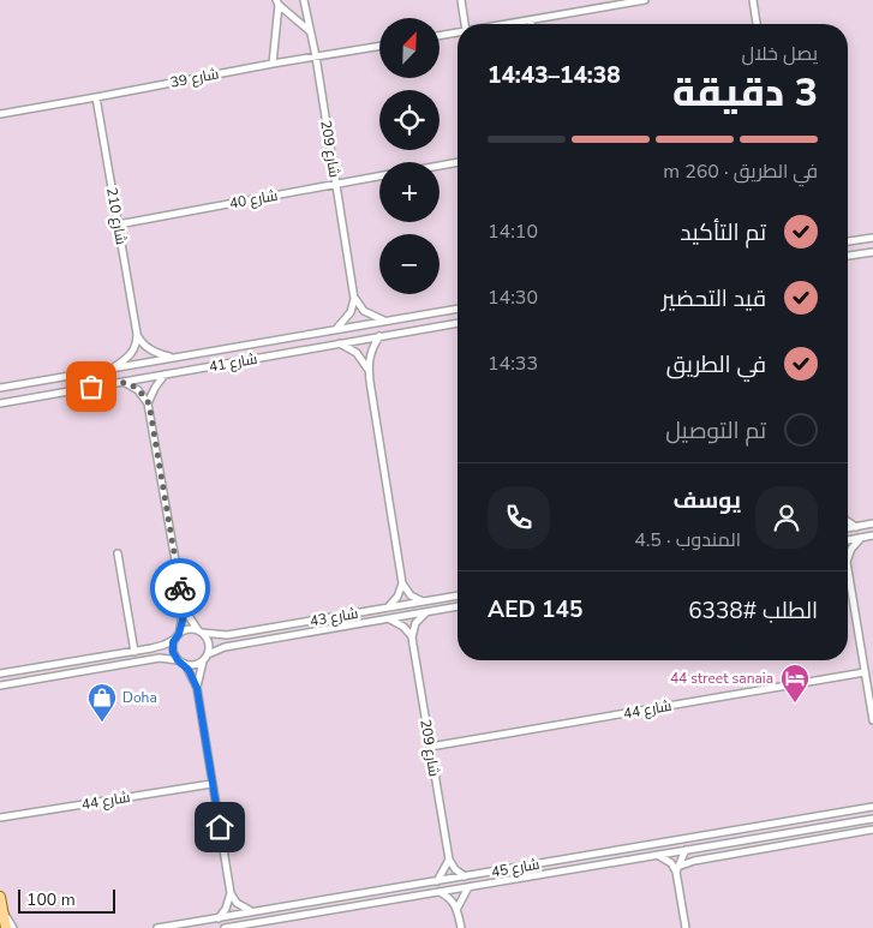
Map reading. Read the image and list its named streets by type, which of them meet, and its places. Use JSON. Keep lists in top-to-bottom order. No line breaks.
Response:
{"streets":{"street":["شارع 39","شارع 209","شارع 40","شارع 210","شارع 41","شارع 43","شارع 44","شارع 45"]},"crossings":[["شارع 39","شارع 209"],["شارع 39","شارع 210"],["شارع 209","شارع 40"],["شارع 209","شارع 44"],["شارع 40","شارع 210"]],"places":{"hotel":["44 street sanaia"],"shop":["Doha"]},"scale_bar":"100 m","north":"top right","page":{"map_buttons":["+","−"],"heading":["3 دقيقة","يصل خلال","14:38–14:43"],"panel":["يوسف","المندوب · 4.5","الطلب #6338","AED 145"],"bar":"في الطريق · 260 m","list":[["تم التأكيد","14:10"],["قيد التحضير","14:30"],["في الطريق","14:33"],"تم التوصيل"],"scale":"100 m"}}
